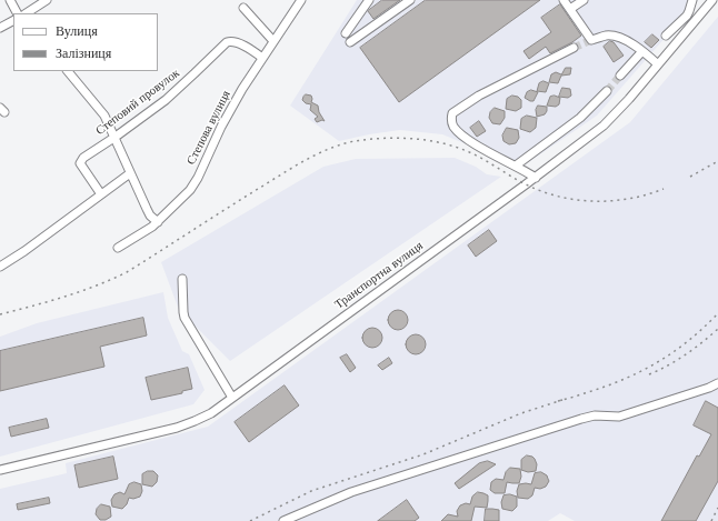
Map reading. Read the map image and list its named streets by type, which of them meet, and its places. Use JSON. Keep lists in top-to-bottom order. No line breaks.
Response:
{"streets":{"street":["Степовий провулок","Степова вулиця","Транспортна вулиця"]},"crossings":[["Степовий провулок","Степова вулиця"]],"legend":["Вулиця","Залізниця"]}
